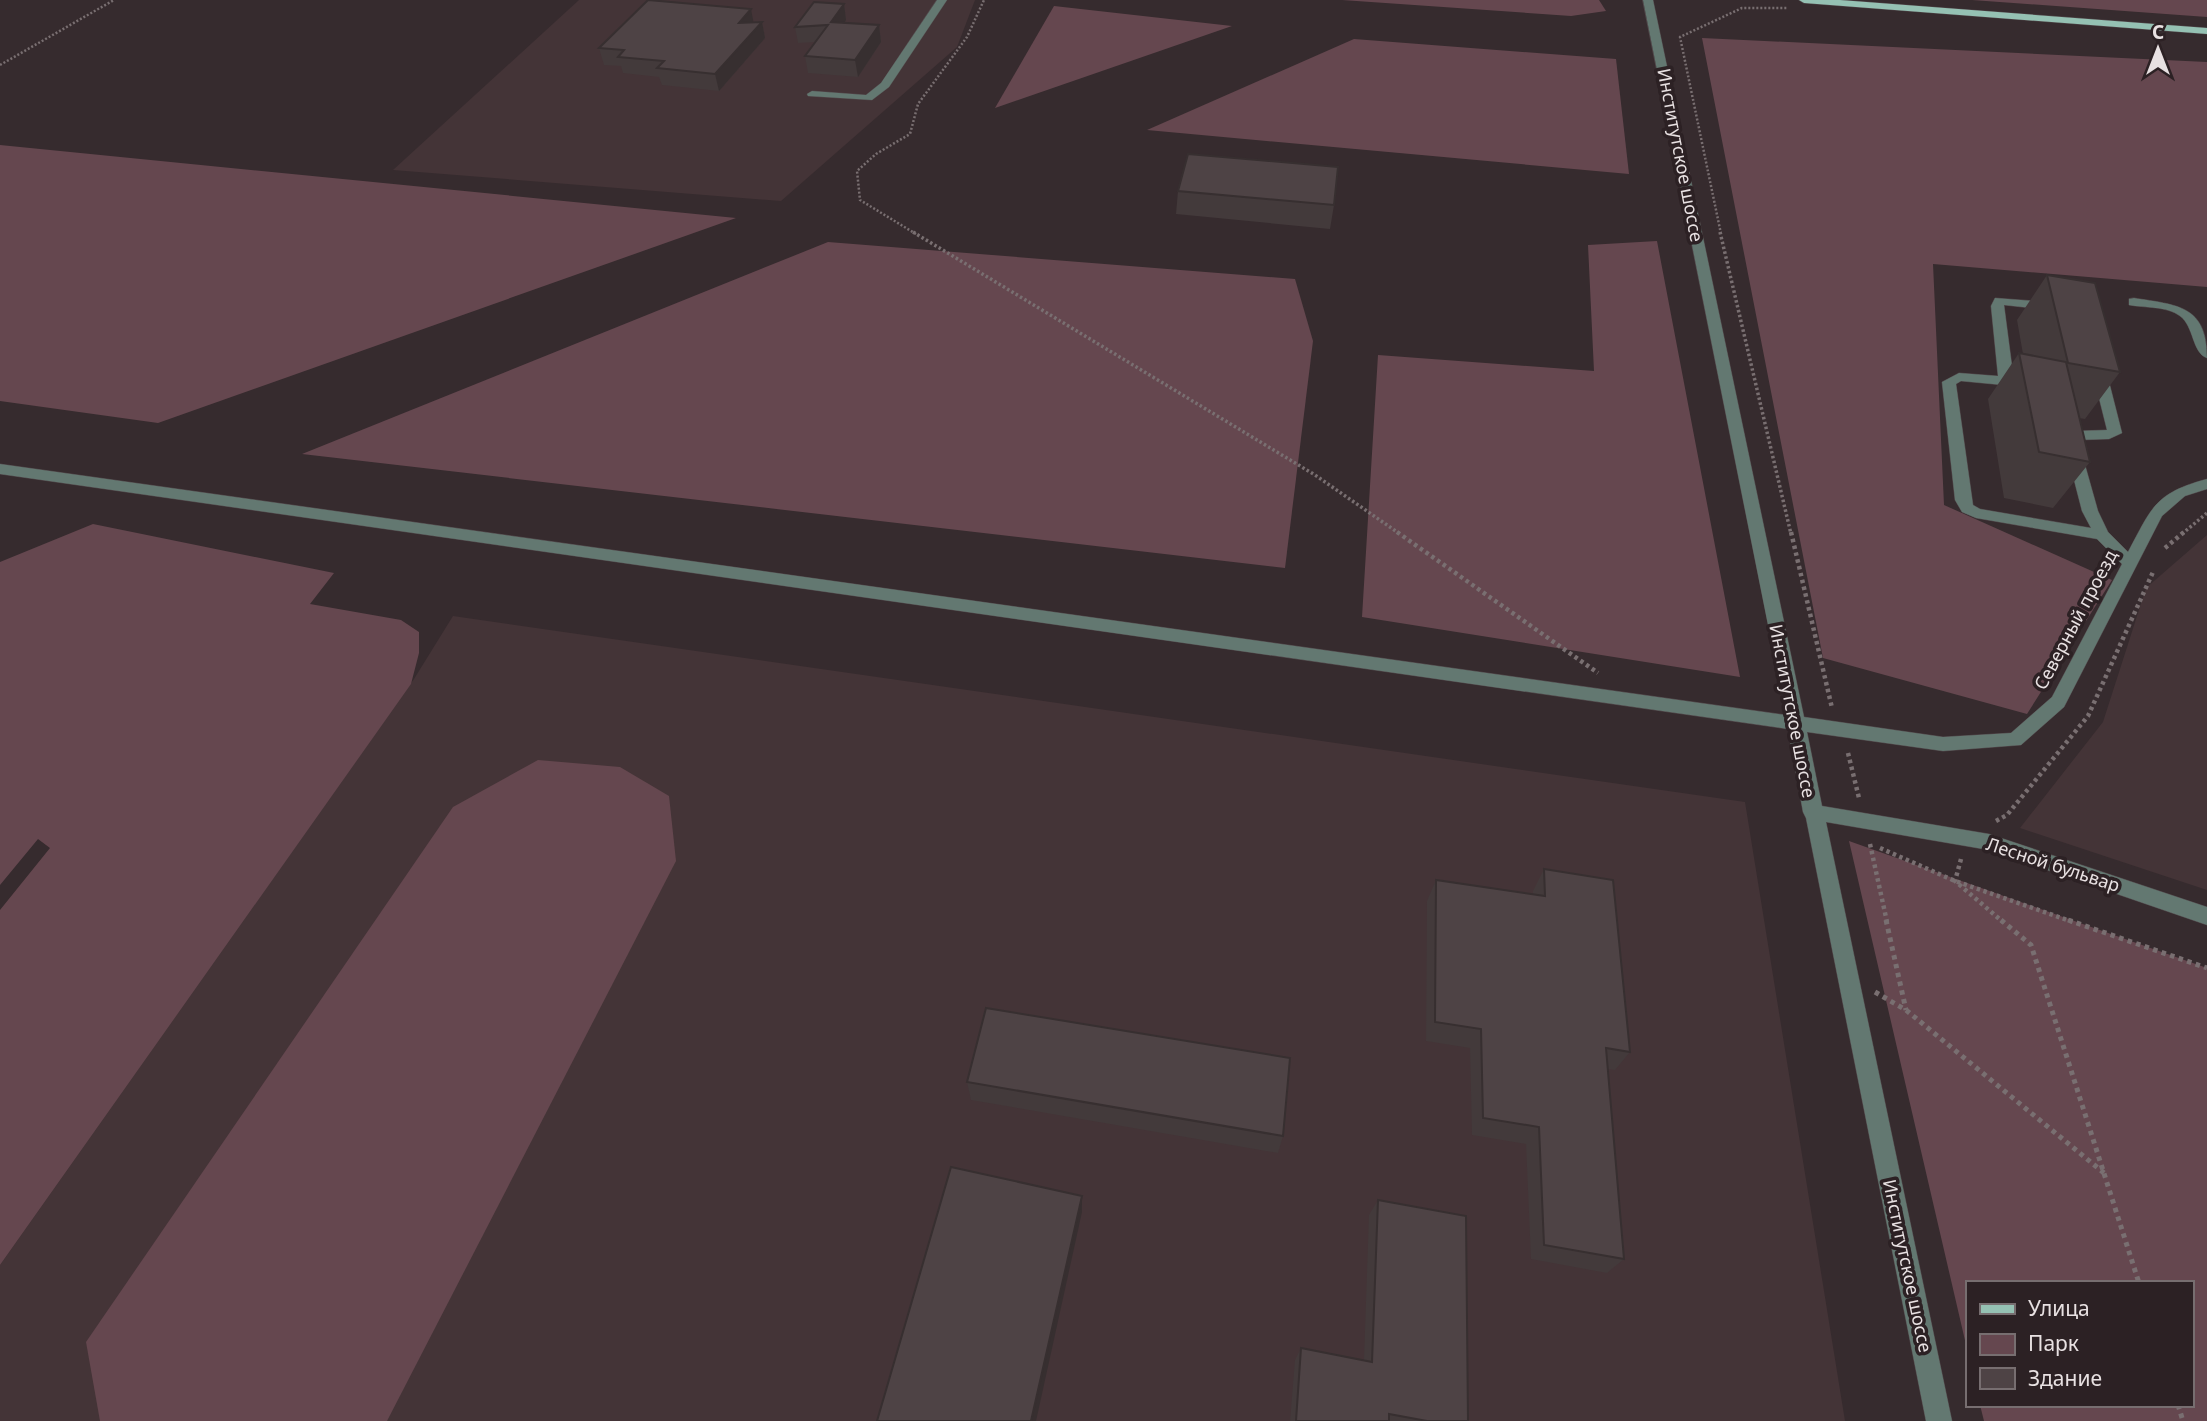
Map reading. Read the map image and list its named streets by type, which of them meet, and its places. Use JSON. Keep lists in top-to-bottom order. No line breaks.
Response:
{"streets":{"street":["Институтское шоссе","Северный проезд","Лесной бульвар"]},"crossings":[["Институтское шоссе","Северный проезд"],["Институтское шоссе","Лесной бульвар"]],"legend":["Улица","Парк","Здание"],"north":"top"}
